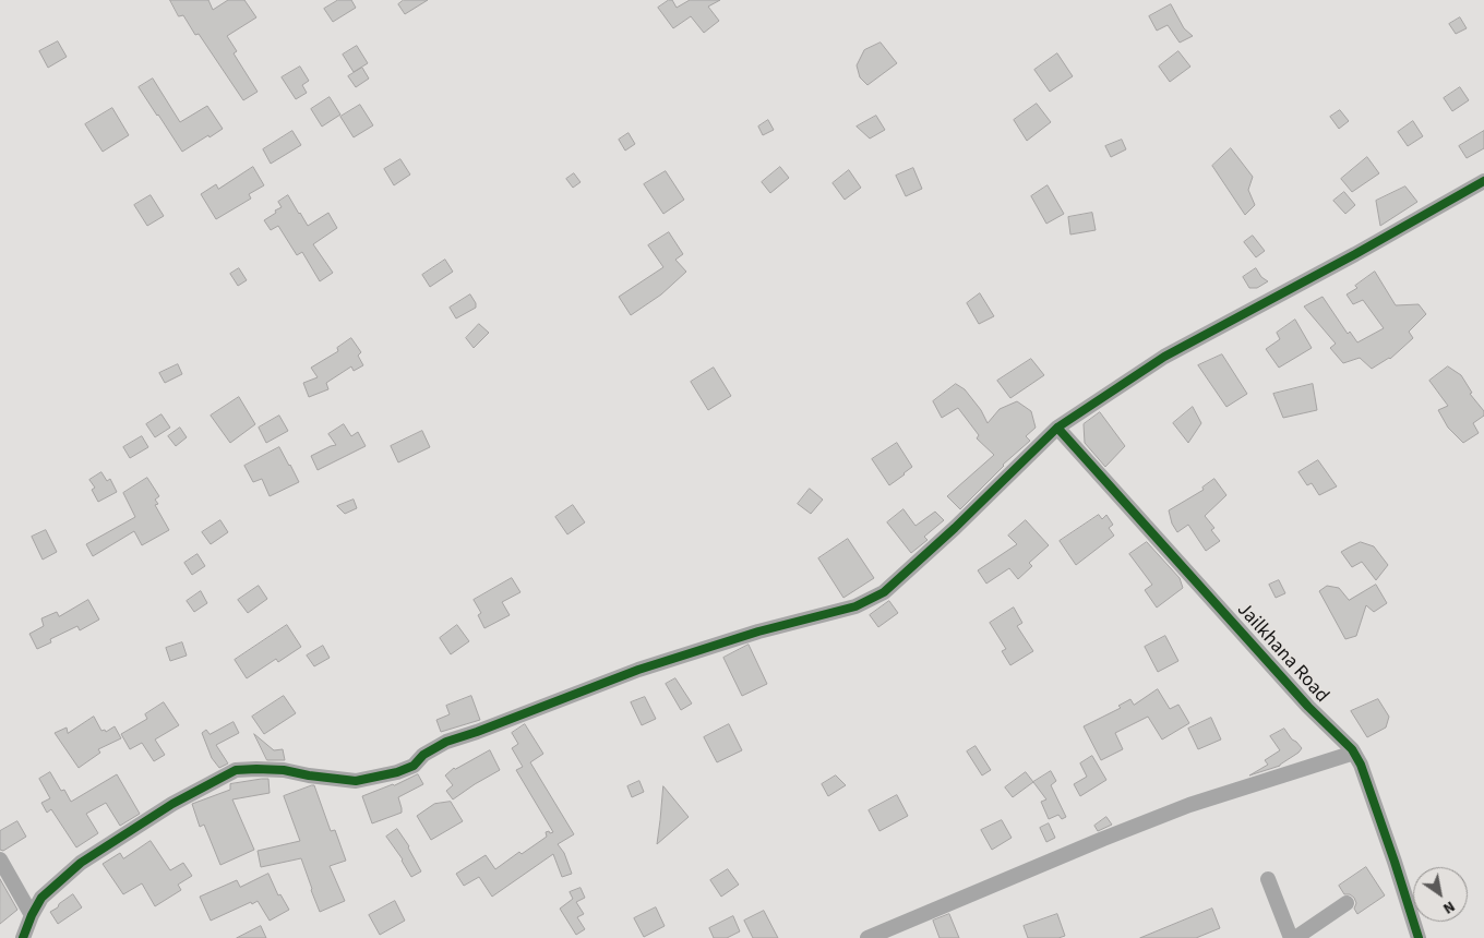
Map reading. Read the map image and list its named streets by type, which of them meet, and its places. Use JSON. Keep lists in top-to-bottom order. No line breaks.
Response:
{"streets":{"street":["Jailkhana Road"]},"north":"bottom right"}
